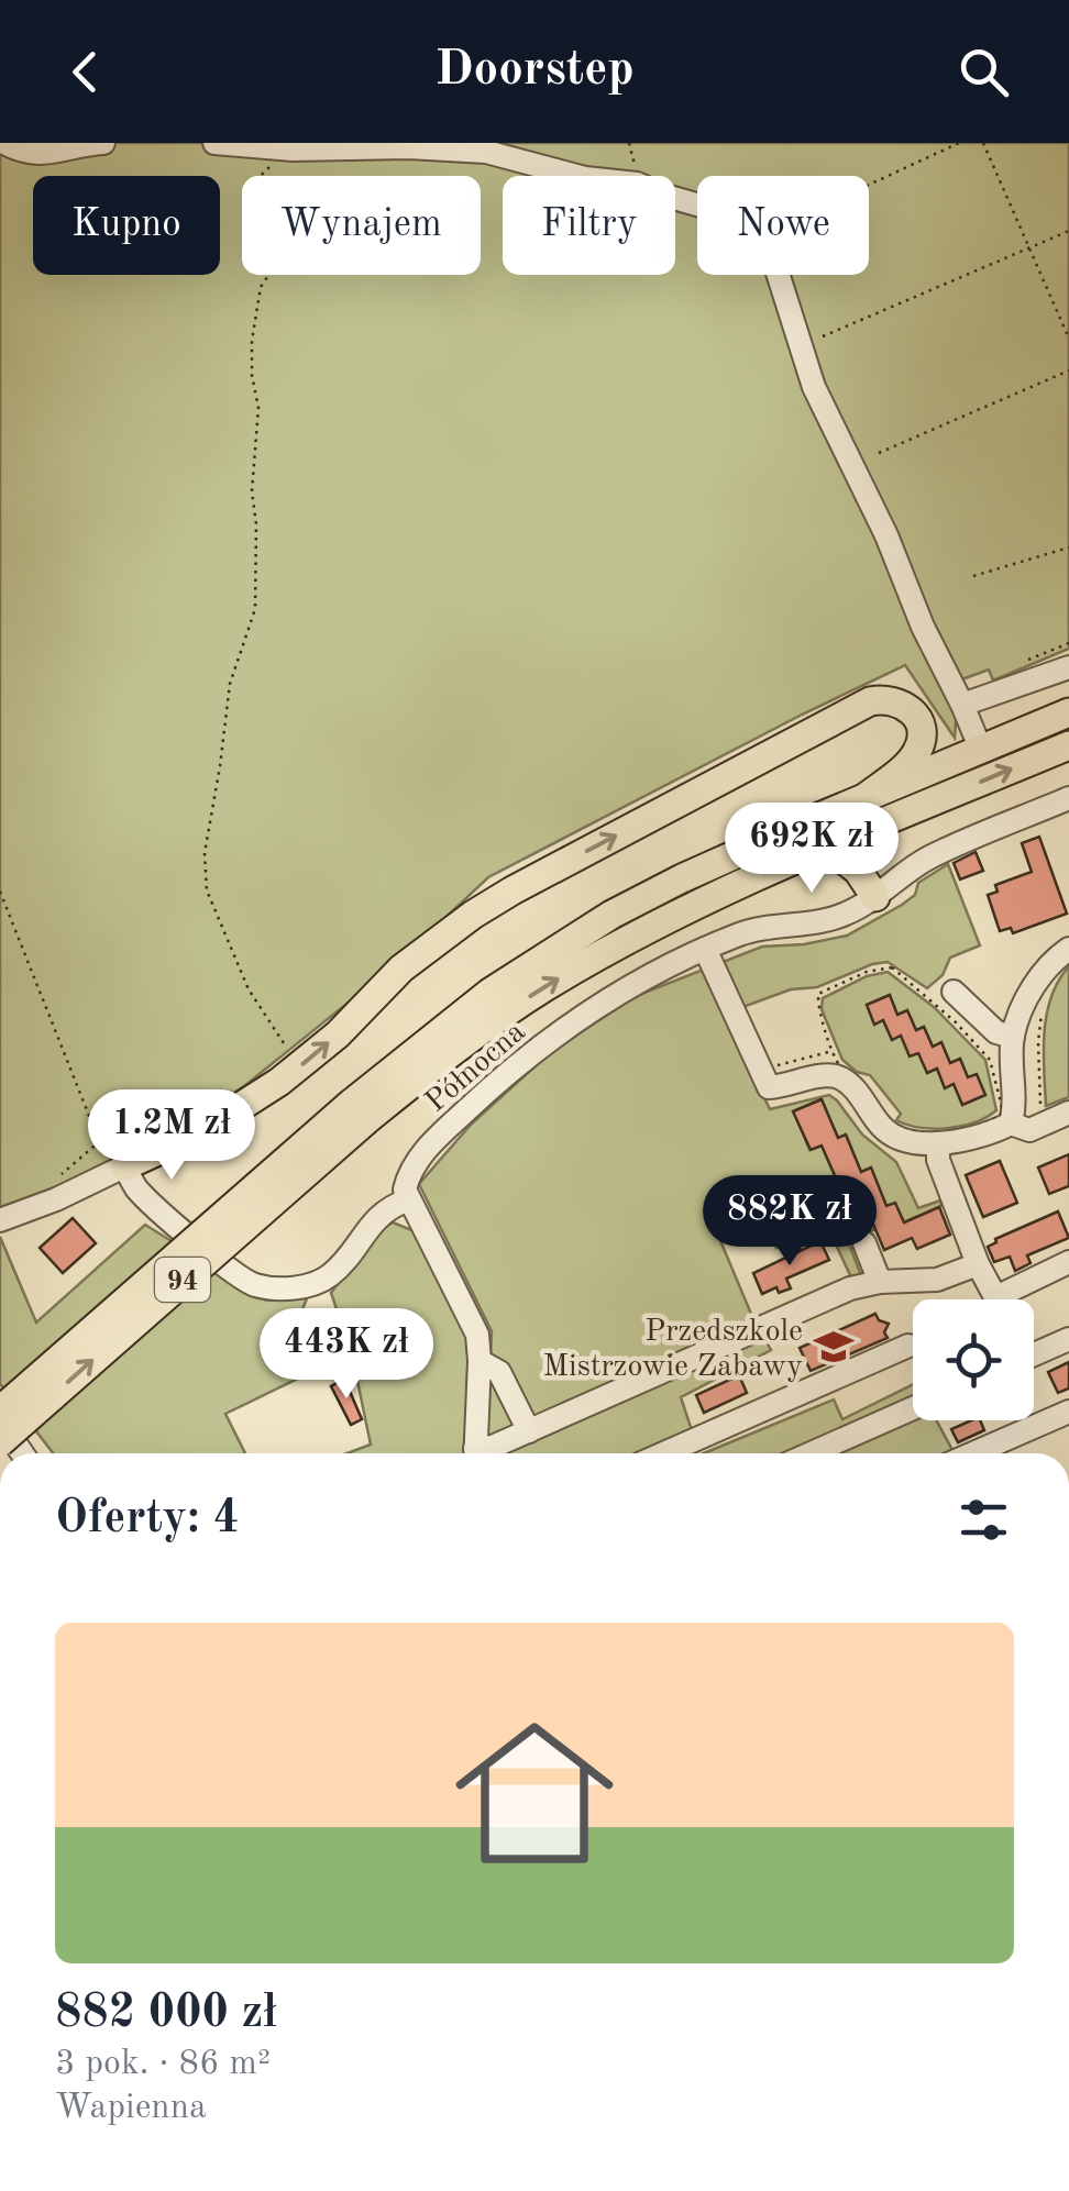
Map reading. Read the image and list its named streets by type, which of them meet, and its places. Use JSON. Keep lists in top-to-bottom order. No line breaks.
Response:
{"streets":{"main road":["94"],"street":["Północna"]},"places":{"school or university":["Przedszkole Mistrzowie Zabawy"]},"page":{"header":"Doorstep","chip":["Kupno","Wynajem","Filtry","Nowe"],"price":["692K zł","1.2M zł","882K zł","443K zł"],"heading":"Oferty: 4","list":[{"name":"882 000 zł","note":"3 pok. · 86 m² · Wapienna"}]}}
